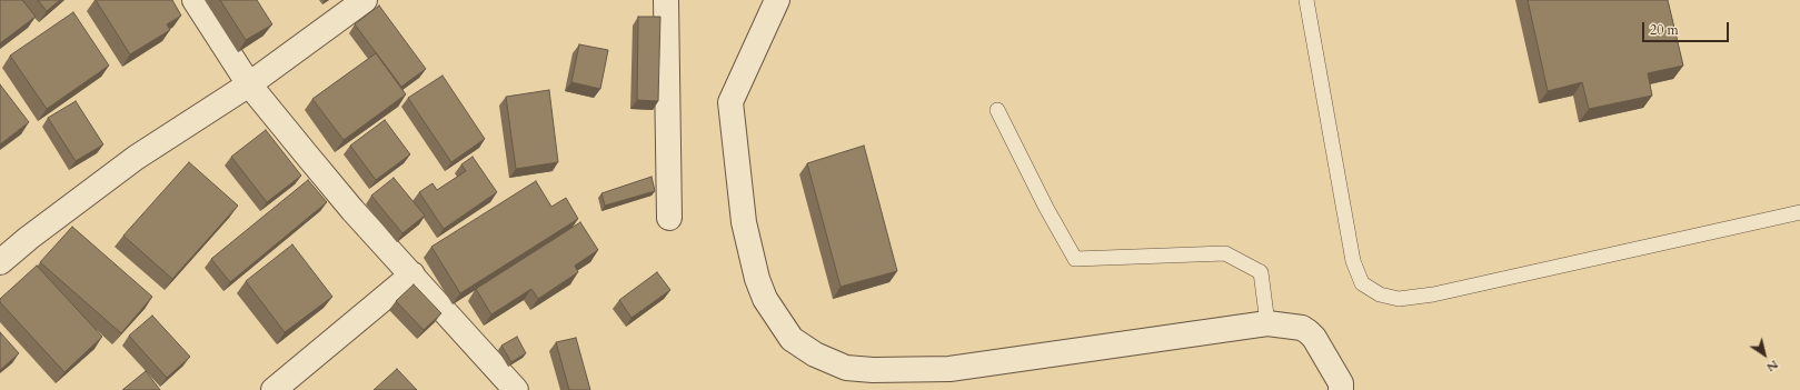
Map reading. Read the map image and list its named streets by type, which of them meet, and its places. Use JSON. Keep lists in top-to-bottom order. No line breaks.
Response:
{"scale_bar":"20 m","north":"bottom right"}
